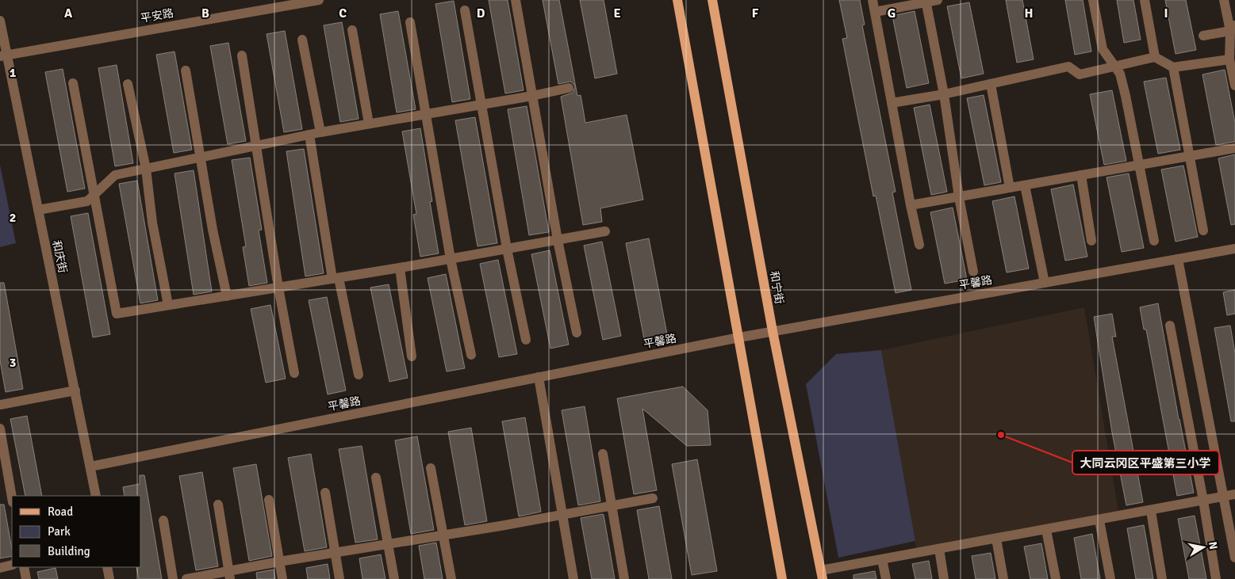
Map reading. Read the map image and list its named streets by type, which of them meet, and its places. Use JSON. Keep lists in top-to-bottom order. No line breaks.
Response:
{"streets":{"main road":["和宁街"],"street":["平安路","和庆街","平馨路"]},"crossings":[["平安路","和庆街"],["和庆街","平馨路"],["平馨路","和宁街"]],"places":["大同云冈区平盛第三小学"],"legend":["Road","Park","Building"],"north":"right","grid":{"columns":["A","B","C","D","E","F","G","H","I"],"rows":["1","2","3"]}}
